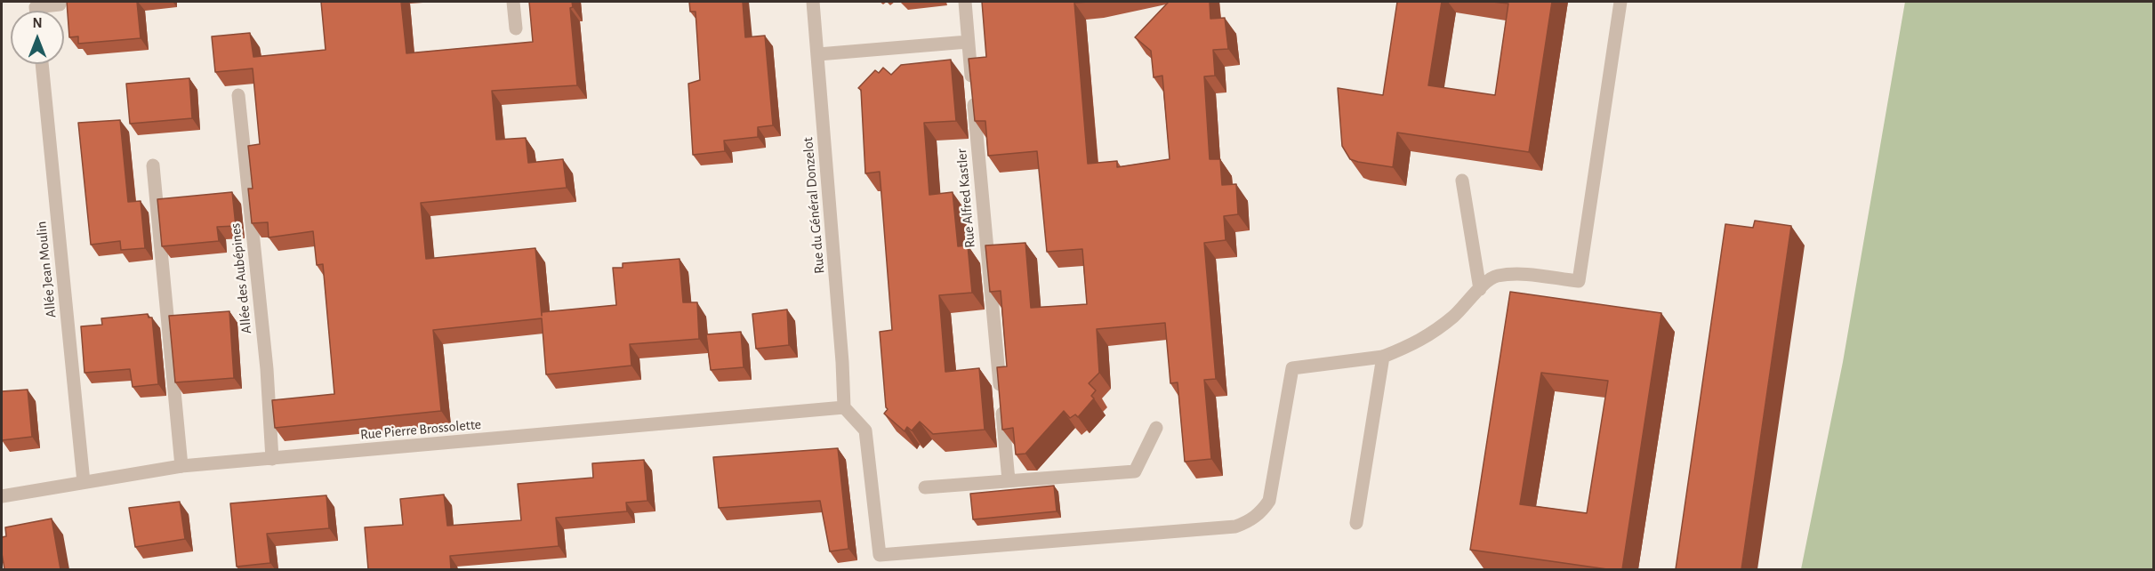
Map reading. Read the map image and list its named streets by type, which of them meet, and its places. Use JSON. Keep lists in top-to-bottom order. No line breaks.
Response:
{"streets":{"street":["Rue Alfred Kastler","Rue du Général Donzelot","Allée Jean Moulin","Allée des Aubépines","Rue Pierre Brossolette"]},"crossings":[["Rue du Général Donzelot","Rue Pierre Brossolette"],["Allée Jean Moulin","Rue Pierre Brossolette"],["Allée des Aubépines","Rue Pierre Brossolette"]],"north":"top"}
